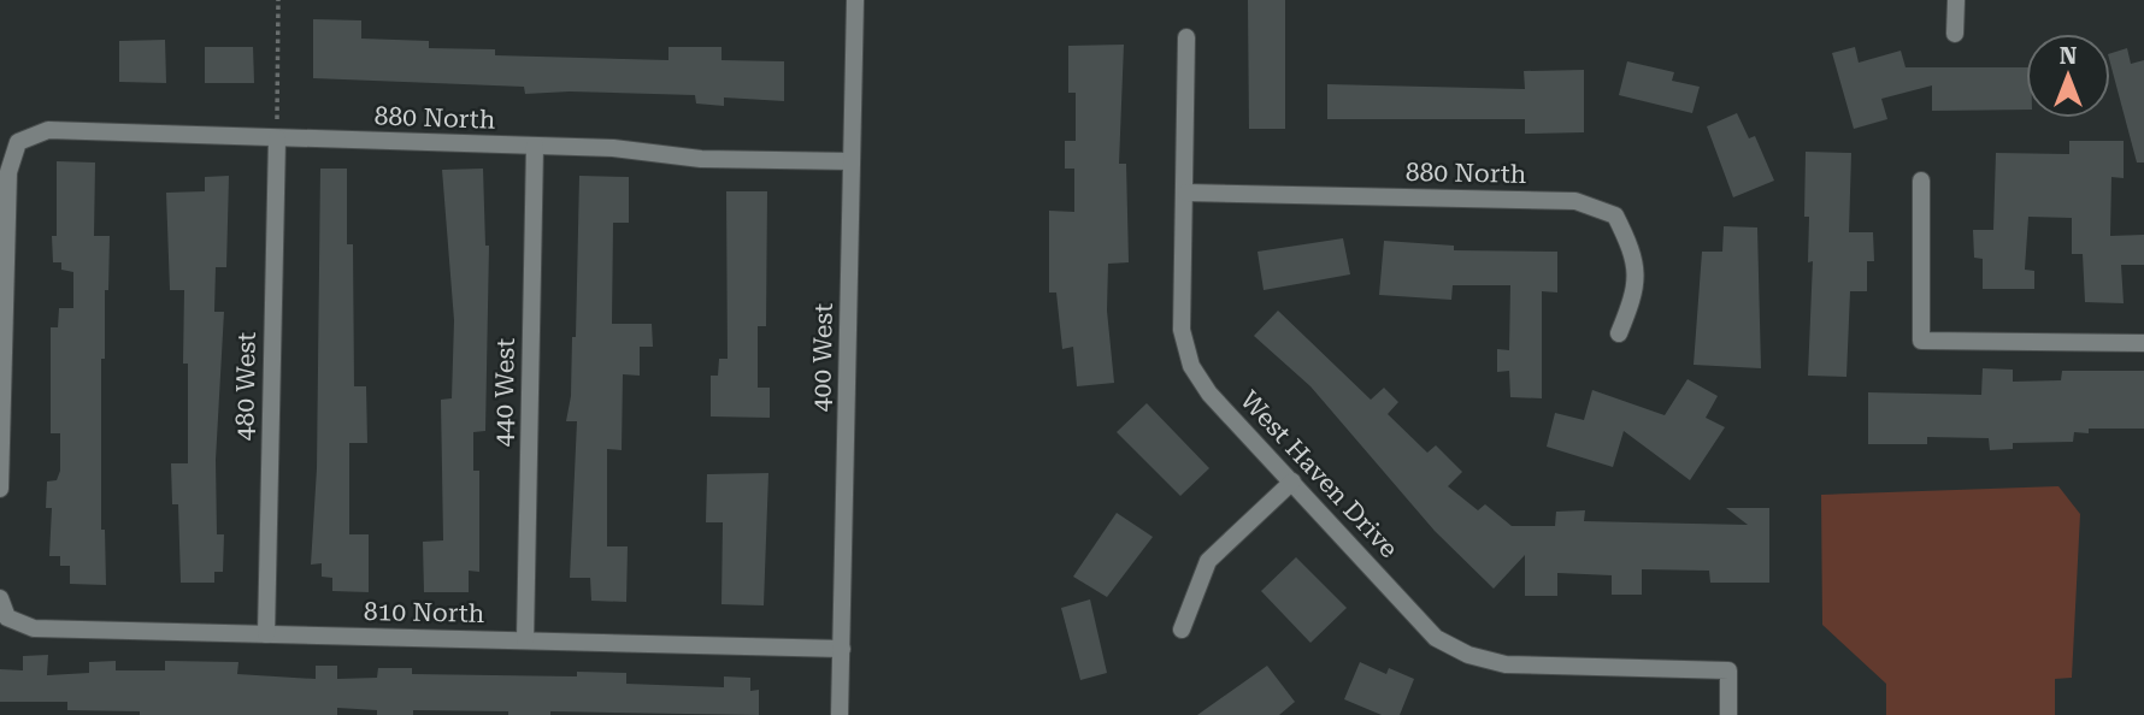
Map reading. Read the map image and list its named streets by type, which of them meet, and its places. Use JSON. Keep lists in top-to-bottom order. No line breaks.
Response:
{"streets":{"street":["880 North","400 West","480 West","440 West","West Haven Drive","810 North"]},"crossings":[["880 North","400 West"],["880 North","480 West"],["880 North","440 West"],["880 North","West Haven Drive"],["400 West","810 North"],["480 West","810 North"],["440 West","810 North"]],"north":"top"}
